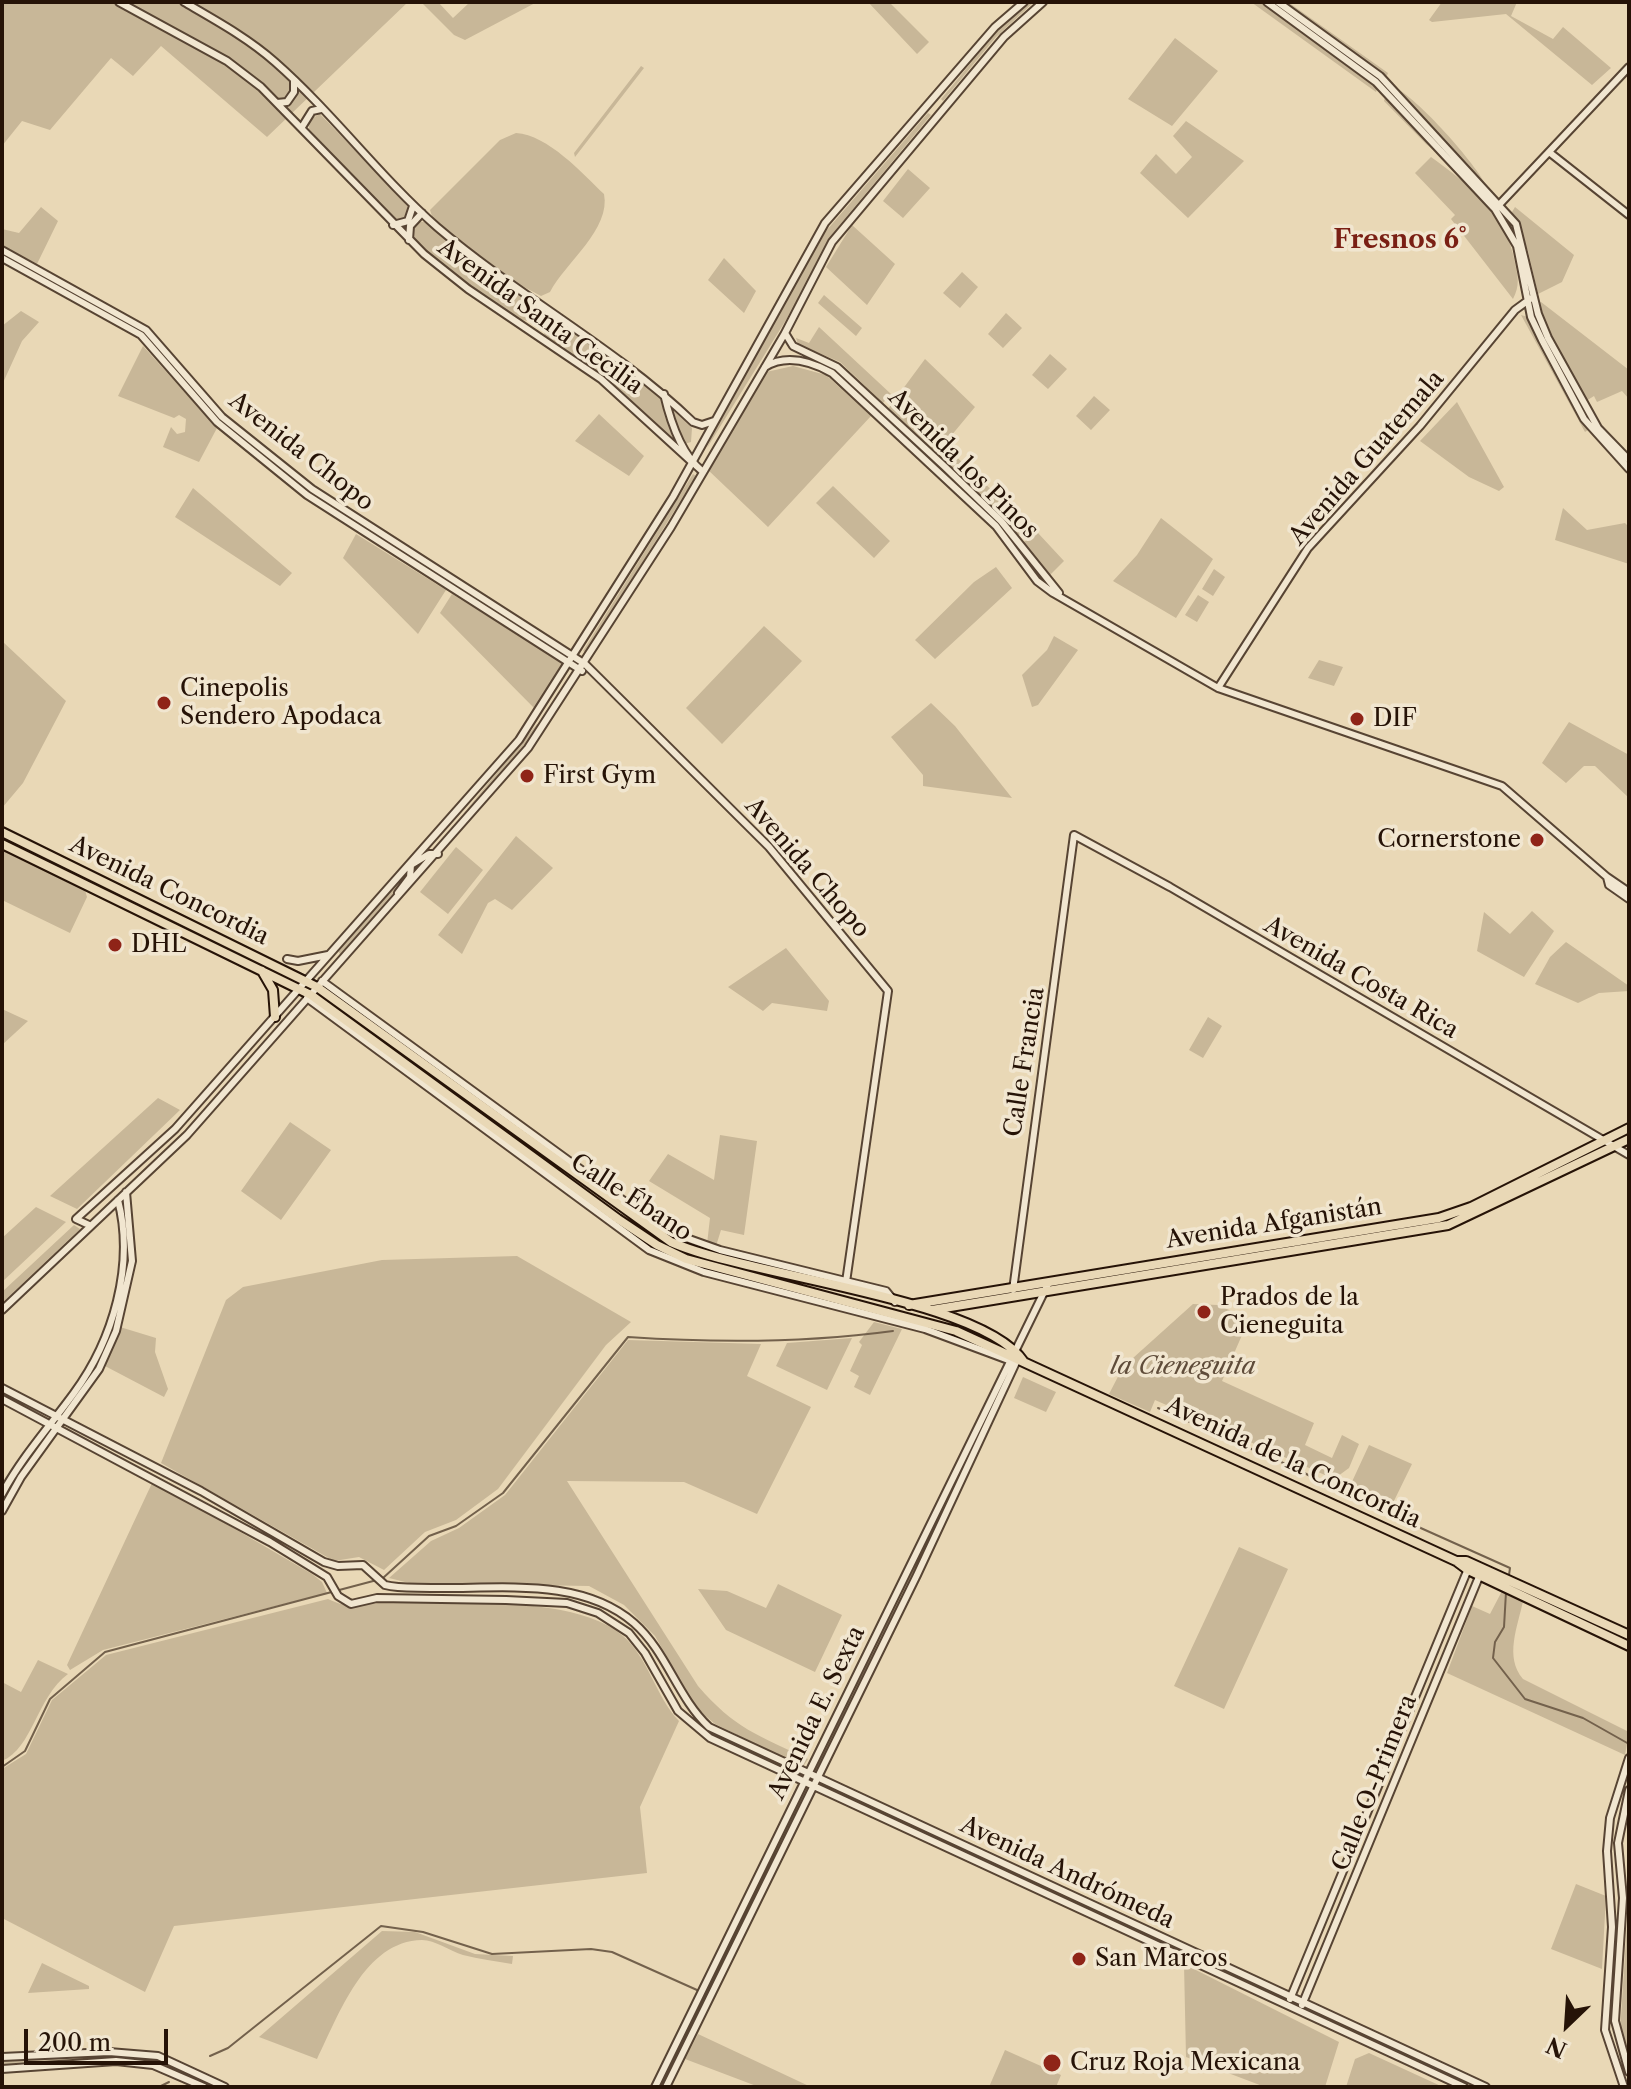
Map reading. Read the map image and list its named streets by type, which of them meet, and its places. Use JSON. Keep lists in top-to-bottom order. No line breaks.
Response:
{"streets":{"main road":["Avenida Concordia","Calle Ébano","Avenida Afganistán","Avenida de la Concordia"],"street":["Avenida Santa Cecilia","Avenida Chopo","Avenida Guatemala","Avenida los Pinos","Avenida Costa Rica","Calle Francia","Avenida E. Sexta","Calle O-Primera","Avenida Andrómeda"]},"crossings":[["Avenida Concordia","Calle Ébano"],["Avenida Costa Rica","Calle Francia"],["Avenida Costa Rica","Avenida Afganistán"],["Calle Francia","Avenida Afganistán"],["Calle Ébano","Avenida Afganistán"],["Calle Ébano","Avenida de la Concordia"],["Calle Ébano","Avenida E. Sexta"],["Avenida de la Concordia","Avenida E. Sexta"],["Avenida de la Concordia","Calle O-Primera"],["Avenida E. Sexta","Avenida Andrómeda"],["Calle O-Primera","Avenida Andrómeda"]],"districts":["Fresnos 6°"],"parks":["la Cieneguita"],"places":["Cinepolis Sendero Apodaca","DIF","First Gym","Cornerstone","DHL","Prados de la Cieneguita","San Marcos","Cruz Roja Mexicana"],"scale_bar":"200 m","north":"bottom left"}
